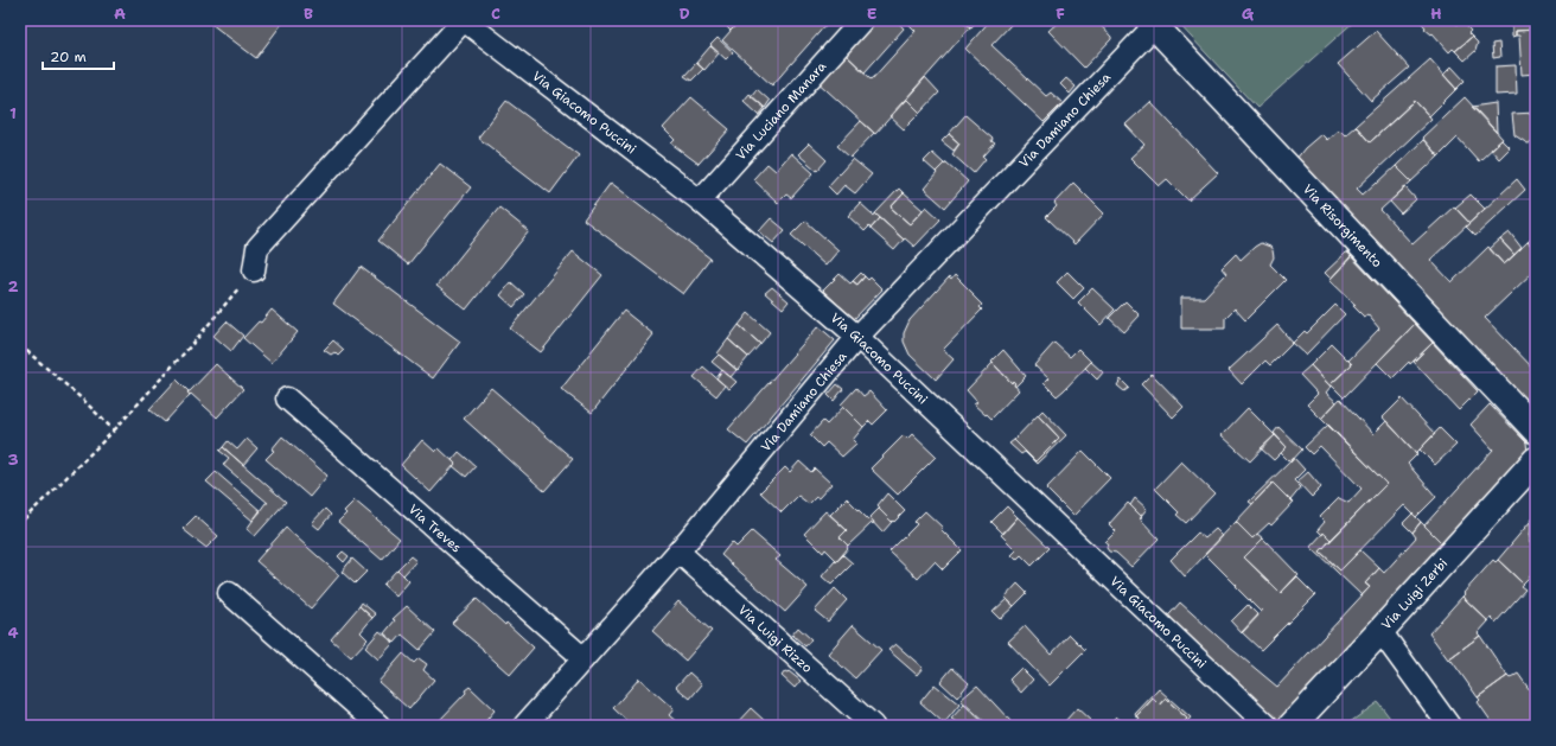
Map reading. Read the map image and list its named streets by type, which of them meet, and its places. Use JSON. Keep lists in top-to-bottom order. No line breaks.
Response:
{"streets":{"street":["Via Luciano Manara","Via Giacomo Puccini","Via Damiano Chiesa","Via Risorgimento","Via Treves","Via Luigi Zerbi","Via Luigi Rizzo"]},"crossings":[["Via Luciano Manara","Via Giacomo Puccini"],["Via Giacomo Puccini","Via Damiano Chiesa"],["Via Damiano Chiesa","Via Risorgimento"],["Via Damiano Chiesa","Via Treves"],["Via Damiano Chiesa","Via Luigi Rizzo"]],"scale_bar":"20 m","grid":{"columns":["A","B","C","D","E","F","G","H"],"rows":["1","2","3","4"]}}
